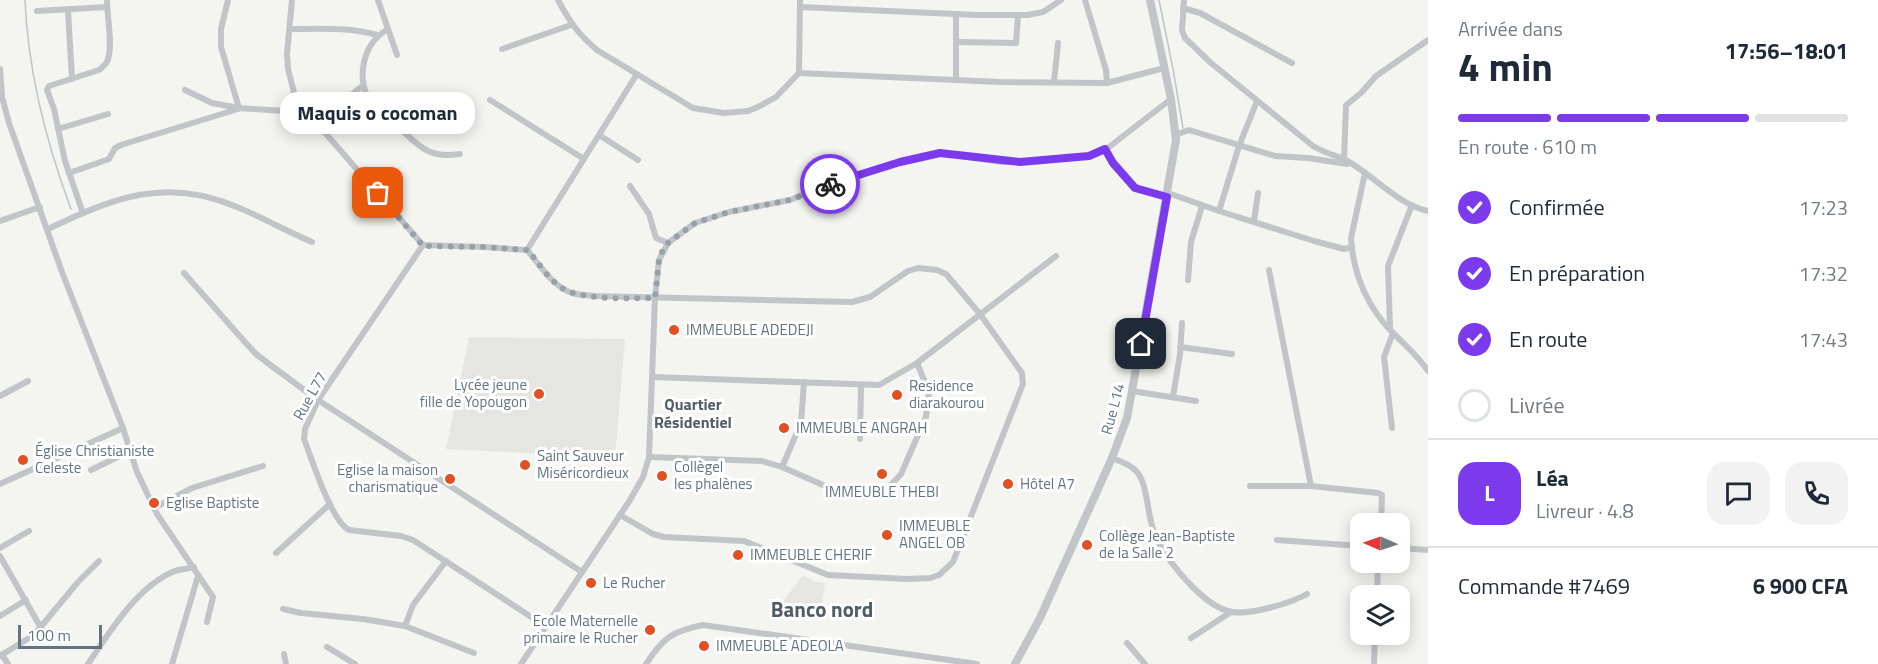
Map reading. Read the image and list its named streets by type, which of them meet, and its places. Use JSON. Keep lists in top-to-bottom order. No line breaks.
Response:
{"streets":{"street":["Rue L77","Rue L14"]},"districts":["Quartier Résidentiel","Banco nord"],"places":["Maquis o cocoman","IMMEUBLE ADEDEJI","Lycée jeune fille de Yopougon","Residence diarakourou","IMMEUBLE ANGRAH","Église Christianiste Celeste","Saint Sauveur Miséricordieux","IMMEUBLE THEBI","Collègel les phalènes","Eglise la maison charismatique","Hôtel A7","Eglise Baptiste","IMMEUBLE ANGEL OB","Collège Jean-Baptiste de la Salle 2","IMMEUBLE CHERIF","Le Rucher","Ecole Maternelle primaire le Rucher","IMMEUBLE ADEOLA"],"scale_bar":"100 m","north":"left","page":{"heading":["4 min","Arrivée dans","17:56–18:01"],"panel":["Léa","Livreur · 4.8","Commande #7469","6 900 CFA"],"bubble":"Maquis o cocoman","bar":"En route · 610 m","list":[["Confirmée","17:23"],["En préparation","17:32"],["En route","17:43"],"Livrée"],"round":"L","scale":"100 m"}}
